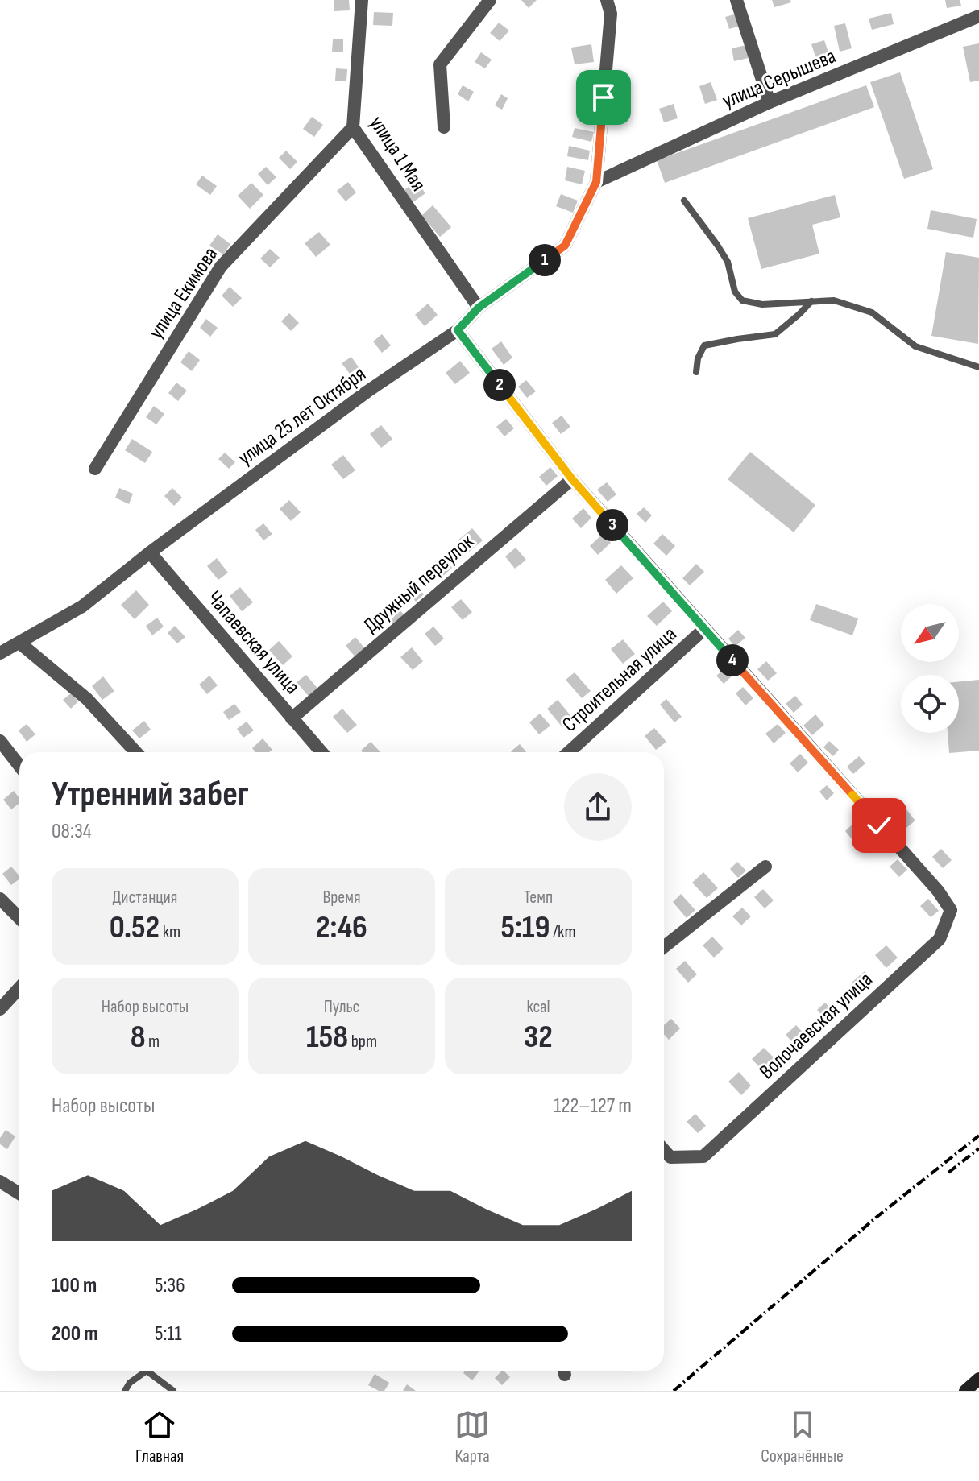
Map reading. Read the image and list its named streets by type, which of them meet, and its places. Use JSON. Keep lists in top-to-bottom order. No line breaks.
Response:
{"streets":{"street":["улица Серышева","улица 1 Мая","улица Екимова","улица 25 лет Октября","Дружный переулок","Чапаевская улица","Строительная улица","Волочаевская улица"]},"crossings":[["улица Серышева","улица 25 лет Октября"],["улица 1 Мая","улица Екимова"],["улица 1 Мая","улица 25 лет Октября"],["улица 25 лет Октября","Чапаевская улица"],["Дружный переулок","Чапаевская улица"],["Строительная улица","Волочаевская улица"]],"north":"bottom left","page":{"pins":["1","2","3","4"],"heading":["Утренний забег","08:34"],"stats":[["Дистанция","0.52 km"],["Время","2:46"],["Темп","5:19 /km"],["Набор высоты","8 m"],["Пульс","158 bpm"],["kcal","32"]],"chart":["Набор высоты","122–127 m"],"list":[{"name":"100 m","note":"5:36"},{"name":"200 m","note":"5:11"}],"tabs":["Главная","Карта","Сохранённые"]}}
